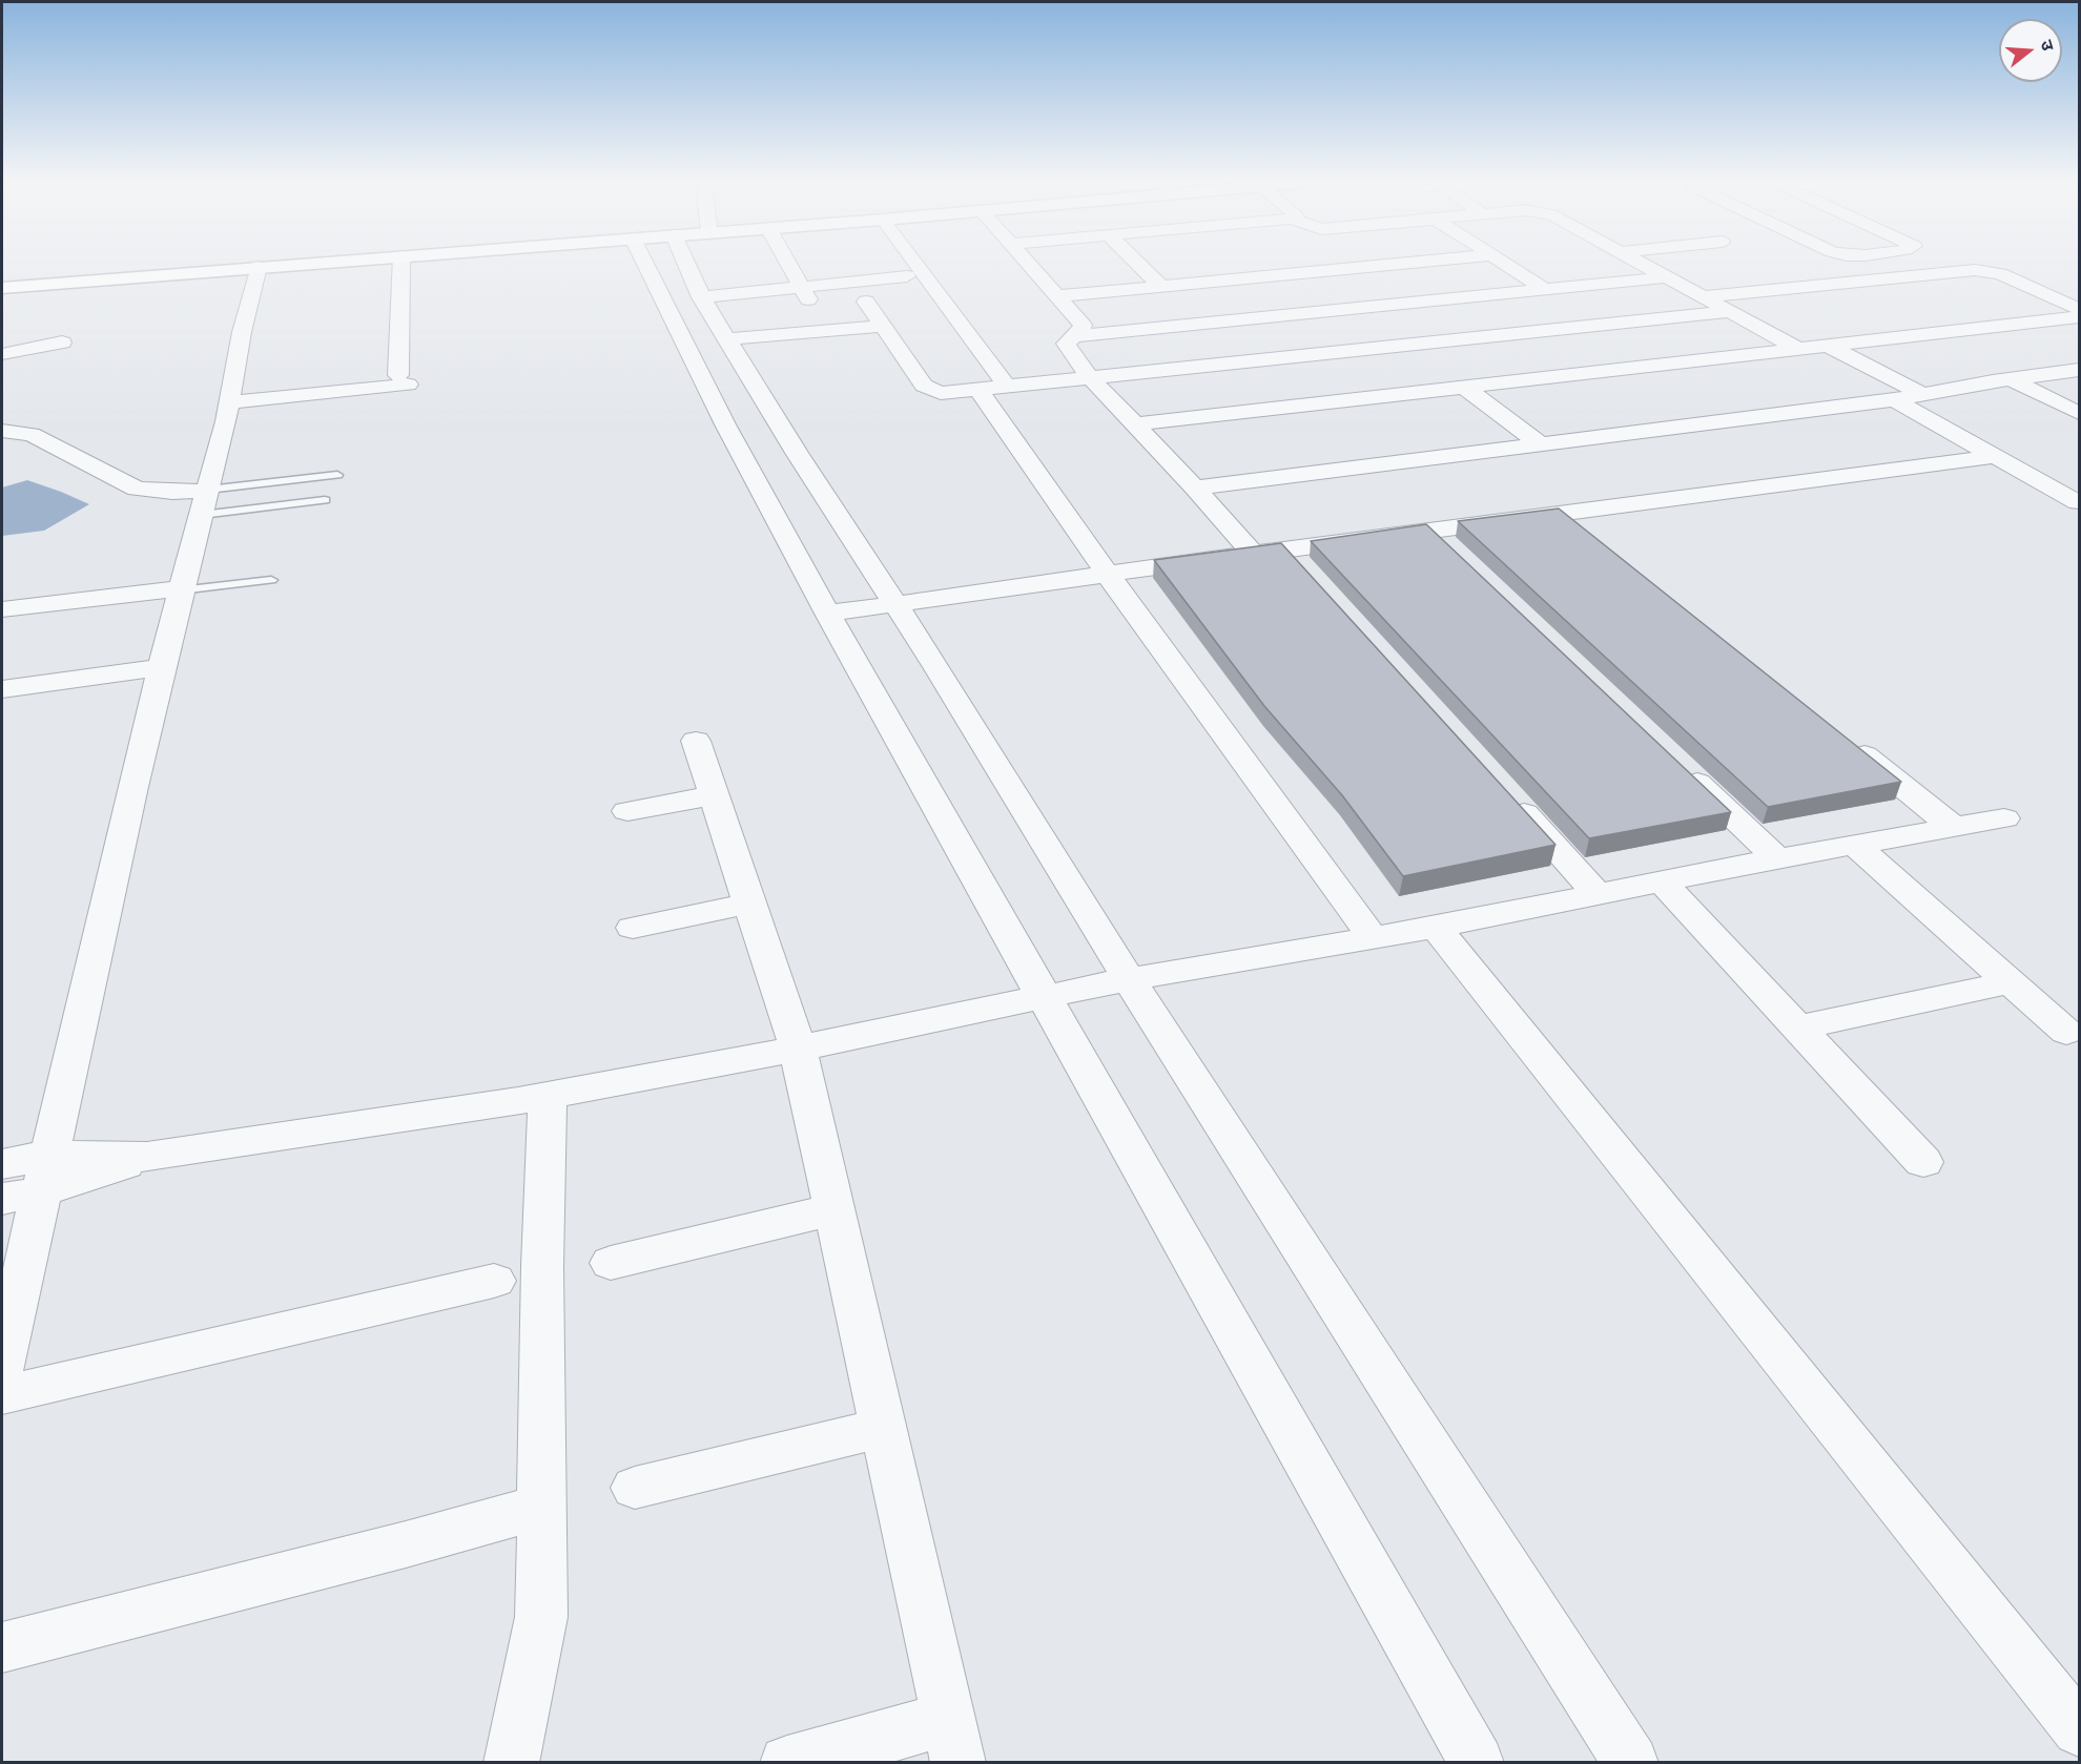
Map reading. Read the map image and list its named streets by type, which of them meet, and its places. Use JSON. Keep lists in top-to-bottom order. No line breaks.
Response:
{"north":"right"}
